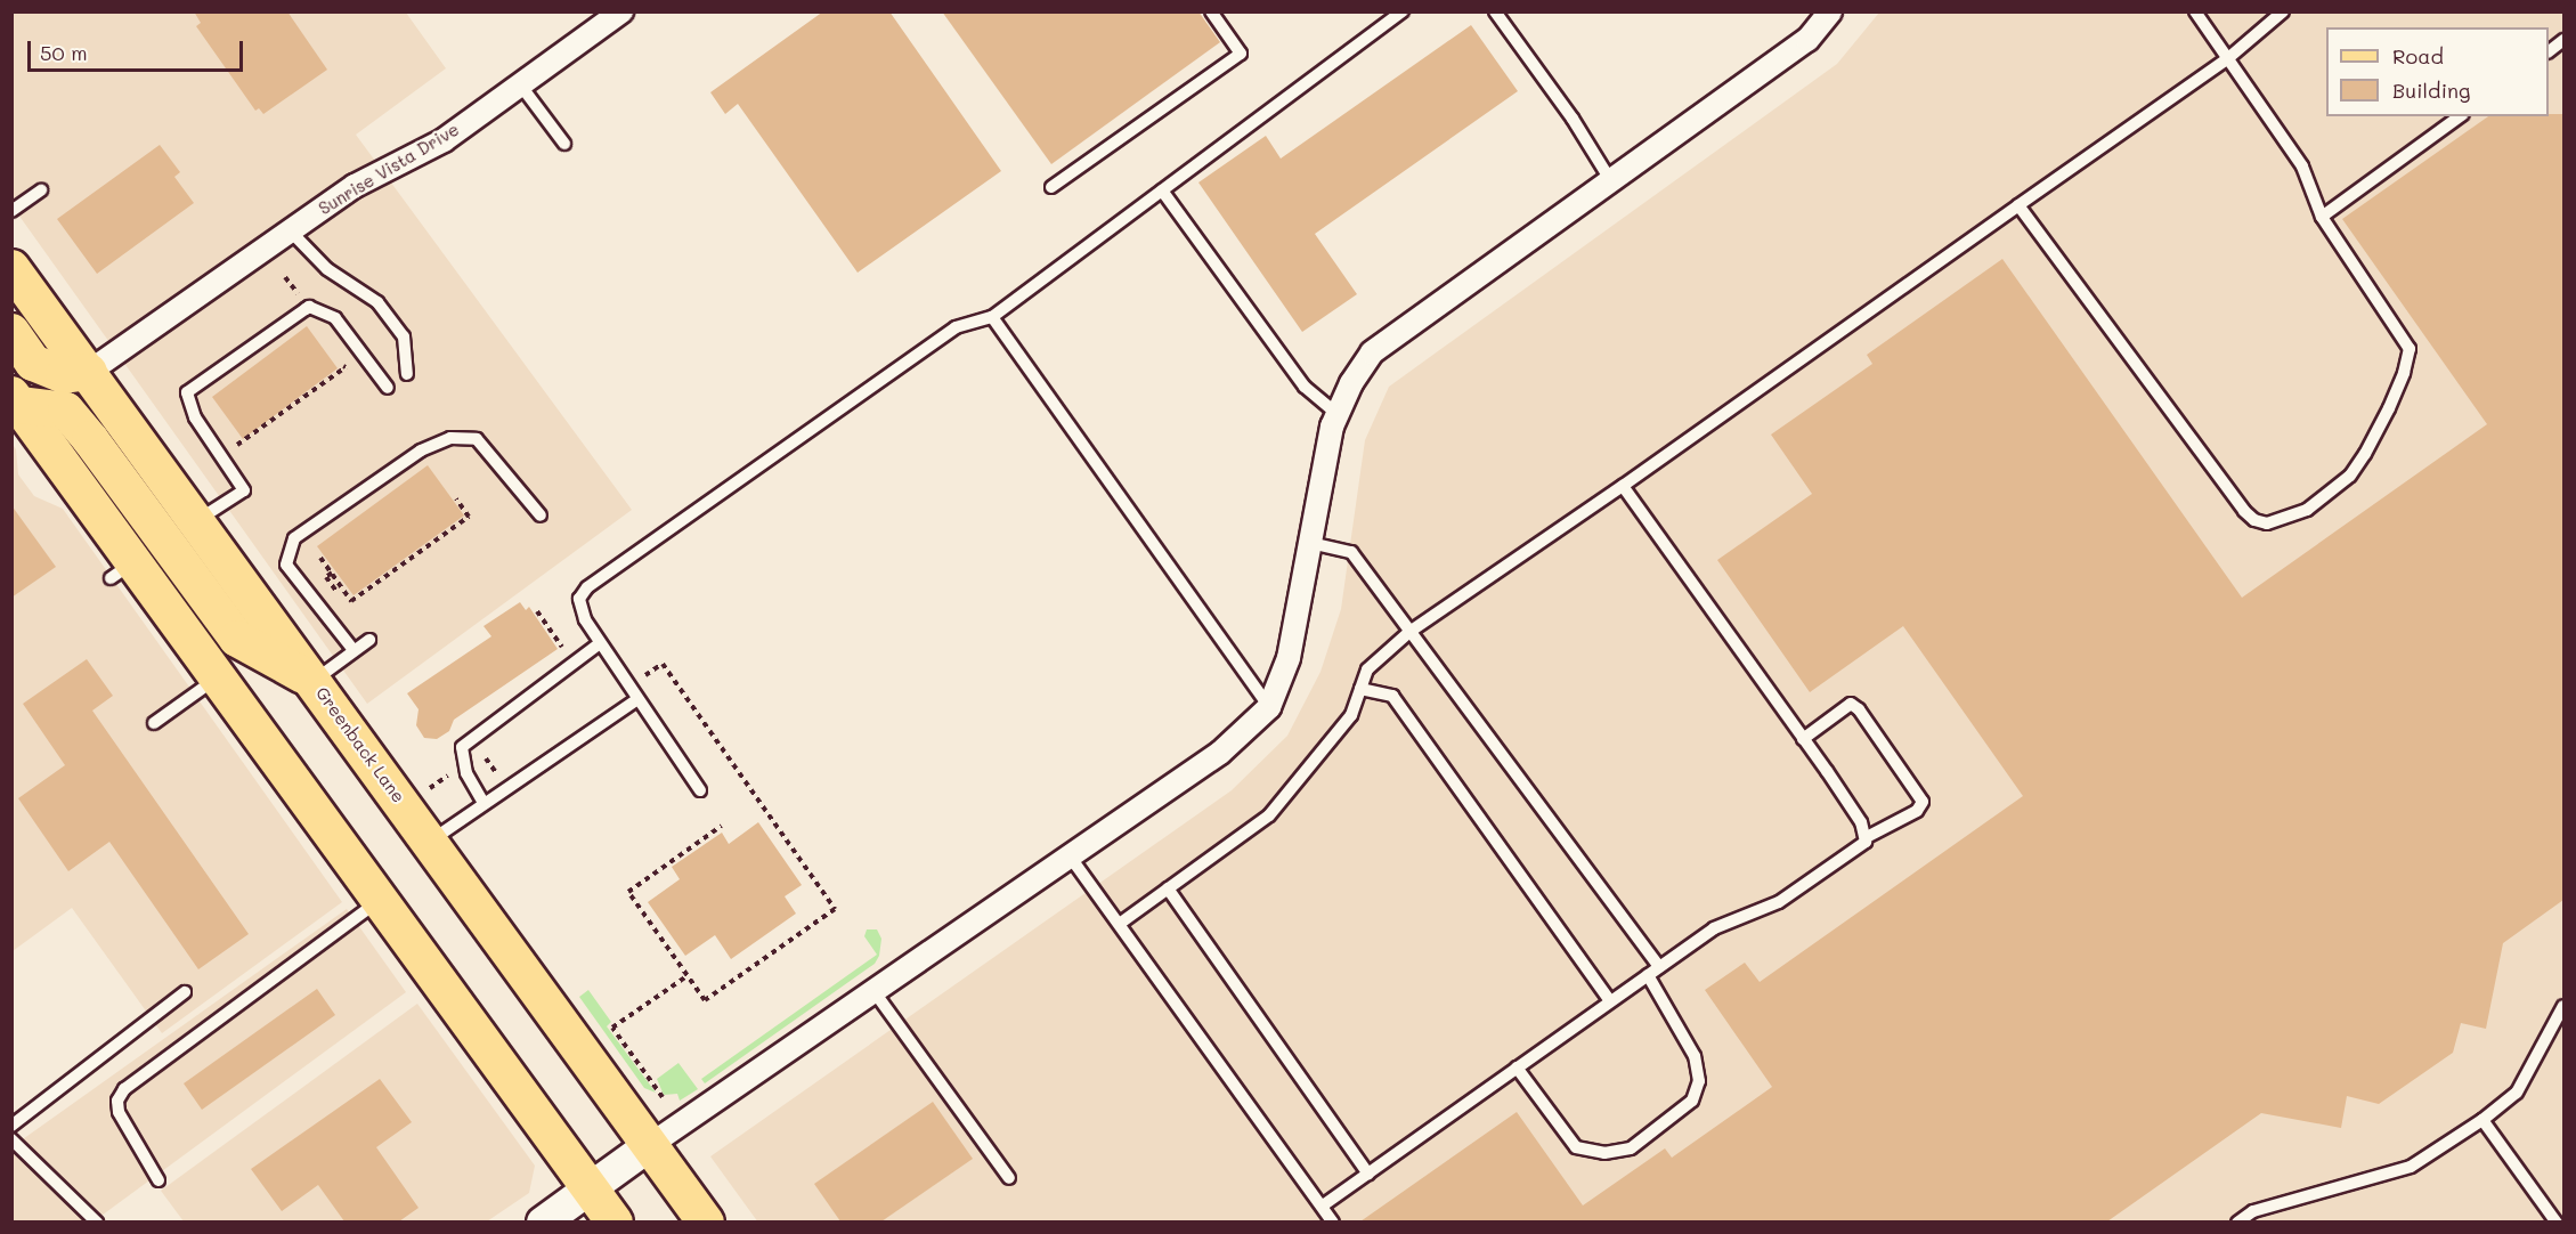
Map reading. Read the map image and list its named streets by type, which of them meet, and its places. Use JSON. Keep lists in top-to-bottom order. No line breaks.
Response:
{"streets":{"main road":["Greenback Lane"],"street":["Sunrise Vista Drive"]},"crossings":[["Sunrise Vista Drive","Greenback Lane"]],"legend":["Road","Building"],"scale_bar":"50 m"}
